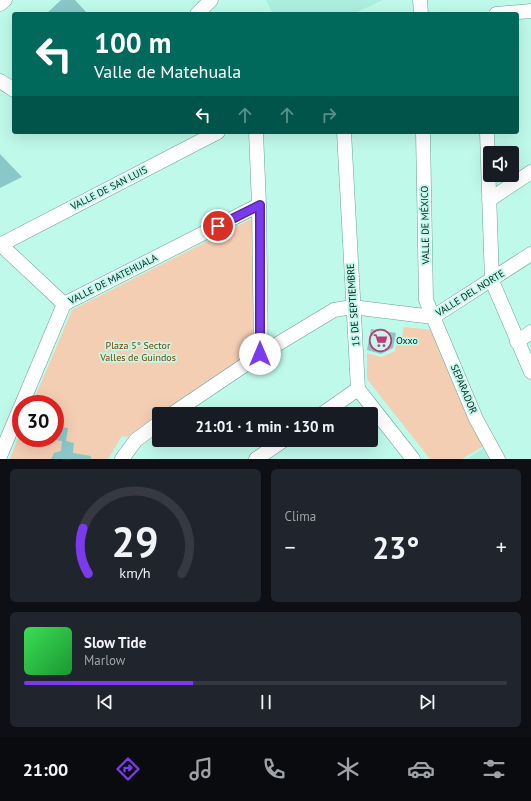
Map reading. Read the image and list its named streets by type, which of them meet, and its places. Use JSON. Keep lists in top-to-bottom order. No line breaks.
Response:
{"streets":{"street":["VALLE DE SAN LUIS","VALLE DE MÉXICO","VALLE DE MATEHUALA","VALLE DEL NORTE","15 DE SEPTIEMBRE","SEPARADOR"]},"crossings":[["VALLE DE MÉXICO","VALLE DEL NORTE"],["VALLE DE MÉXICO","SEPARADOR"],["VALLE DEL NORTE","15 DE SEPTIEMBRE"],["VALLE DEL NORTE","SEPARADOR"]],"parks":["Plaza 5° Sector Valles de Guindos"],"places":{"supermarket":["Oxxo"]},"page":{"turn":["100 m","Valle de Matehuala"],"limit":"30","trip":"21:01 · 1 min · 130 m","tile":"Clima","heat":["−","23°","+"],"song":["Slow Tide","Marlow"],"tabs":"21:00","gauge":["29","km/h"]}}
